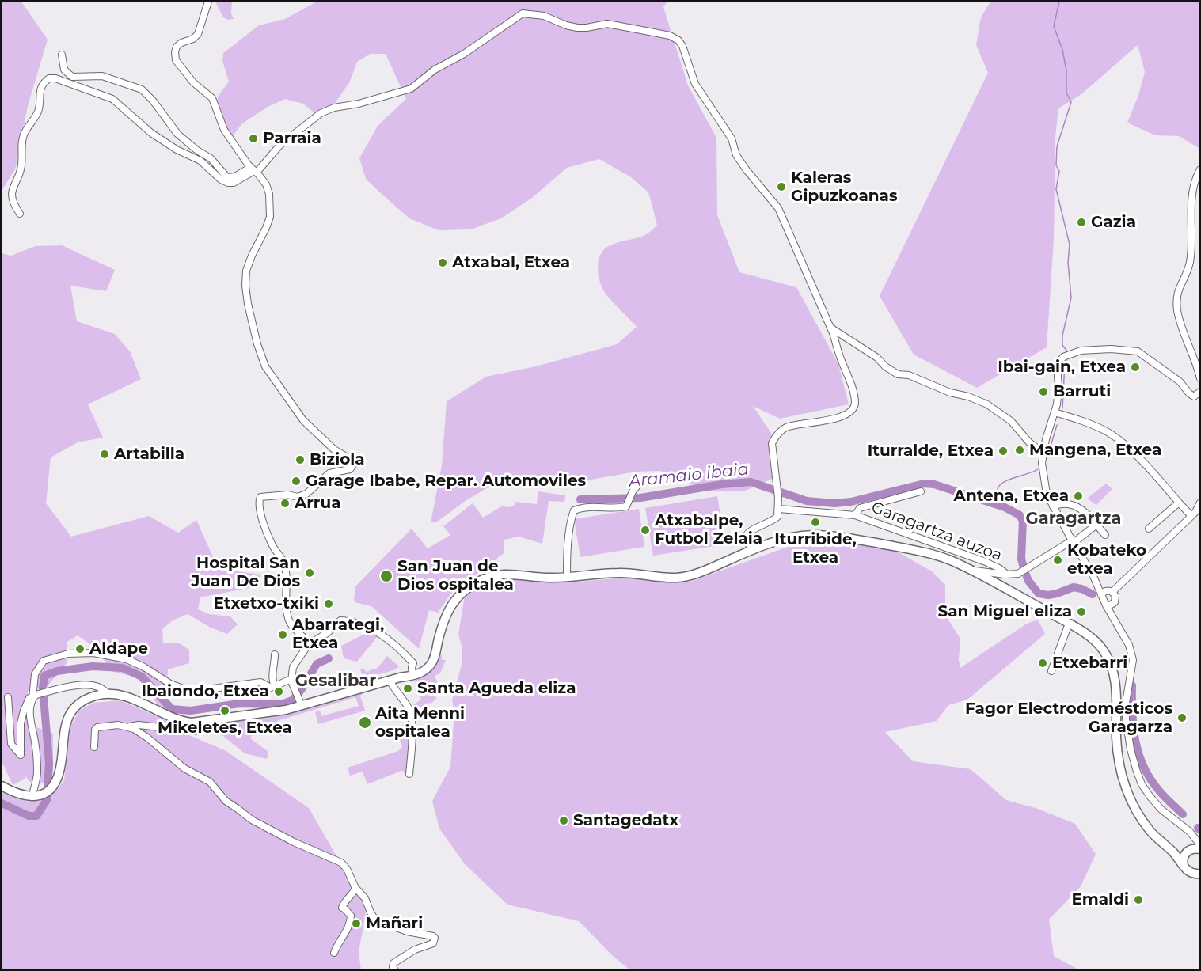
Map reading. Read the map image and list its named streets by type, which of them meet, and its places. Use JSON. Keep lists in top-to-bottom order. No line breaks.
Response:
{"streets":{"street":["Garagartza auzoa"]},"districts":["Garagartza","Gesalibar"],"water":["Aramaio ibaia"],"places":["Parraia","Kaleras Gipuzkoanas","Gazia","Atxabal, Etxea","Ibai-gain, Etxea","Barruti","Mangena, Etxea","Iturralde, Etxea","Artabilla","Biziola","Garage Ibabe, Repar. Automoviles","Antena, Etxea","Arrua","Iturribide, Etxea","Atxabalpe, Futbol Zelaia","Kobateko etxea","Hospital San Juan De Dios","San Juan de Dios ospitalea","Etxetxo-txiki","San Miguel eliza","Abarrategi, Etxea","Aldape","Etxebarri","Santa Agueda eliza","Ibaiondo, Etxea","Mikeletes, Etxea","Fagor Electrodomésticos Garagarza","Aita Menni ospitalea","Santagedatx","Emaldi","Mañari"]}
